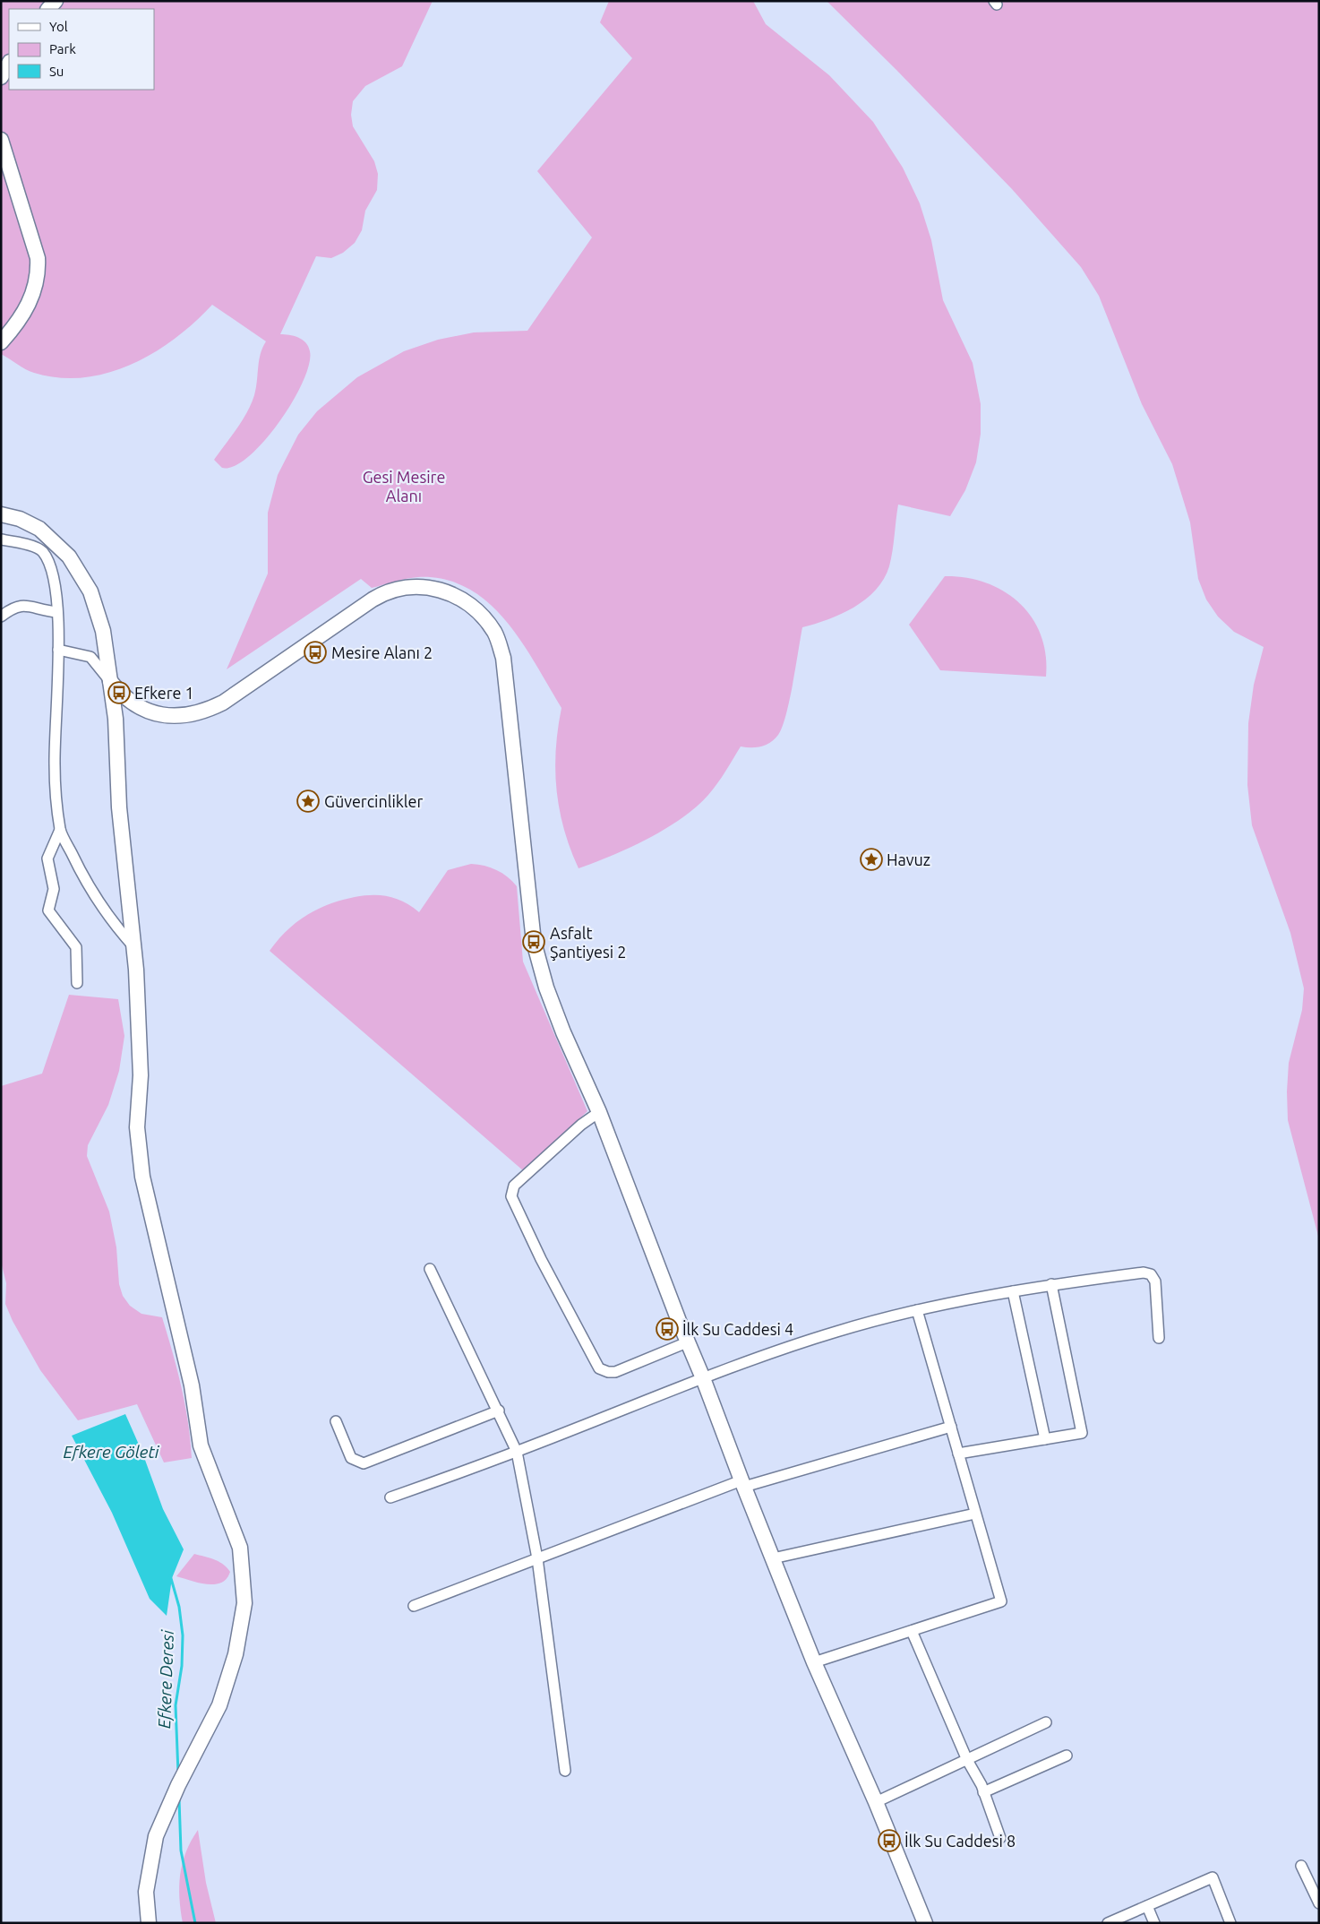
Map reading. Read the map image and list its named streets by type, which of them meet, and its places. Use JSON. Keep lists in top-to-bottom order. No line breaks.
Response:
{"water":["Efkere Göleti","Efkere Deresi"],"parks":["Gesi Mesire Alanı"],"places":{"bus stop":["Mesire Alanı 2","Efkere 1","Asfalt Şantiyesi 2","İlk Su Caddesi 4","İlk Su Caddesi 8"],"place":["Güvercinlikler","Havuz"]},"legend":["Yol","Park","Su"]}
